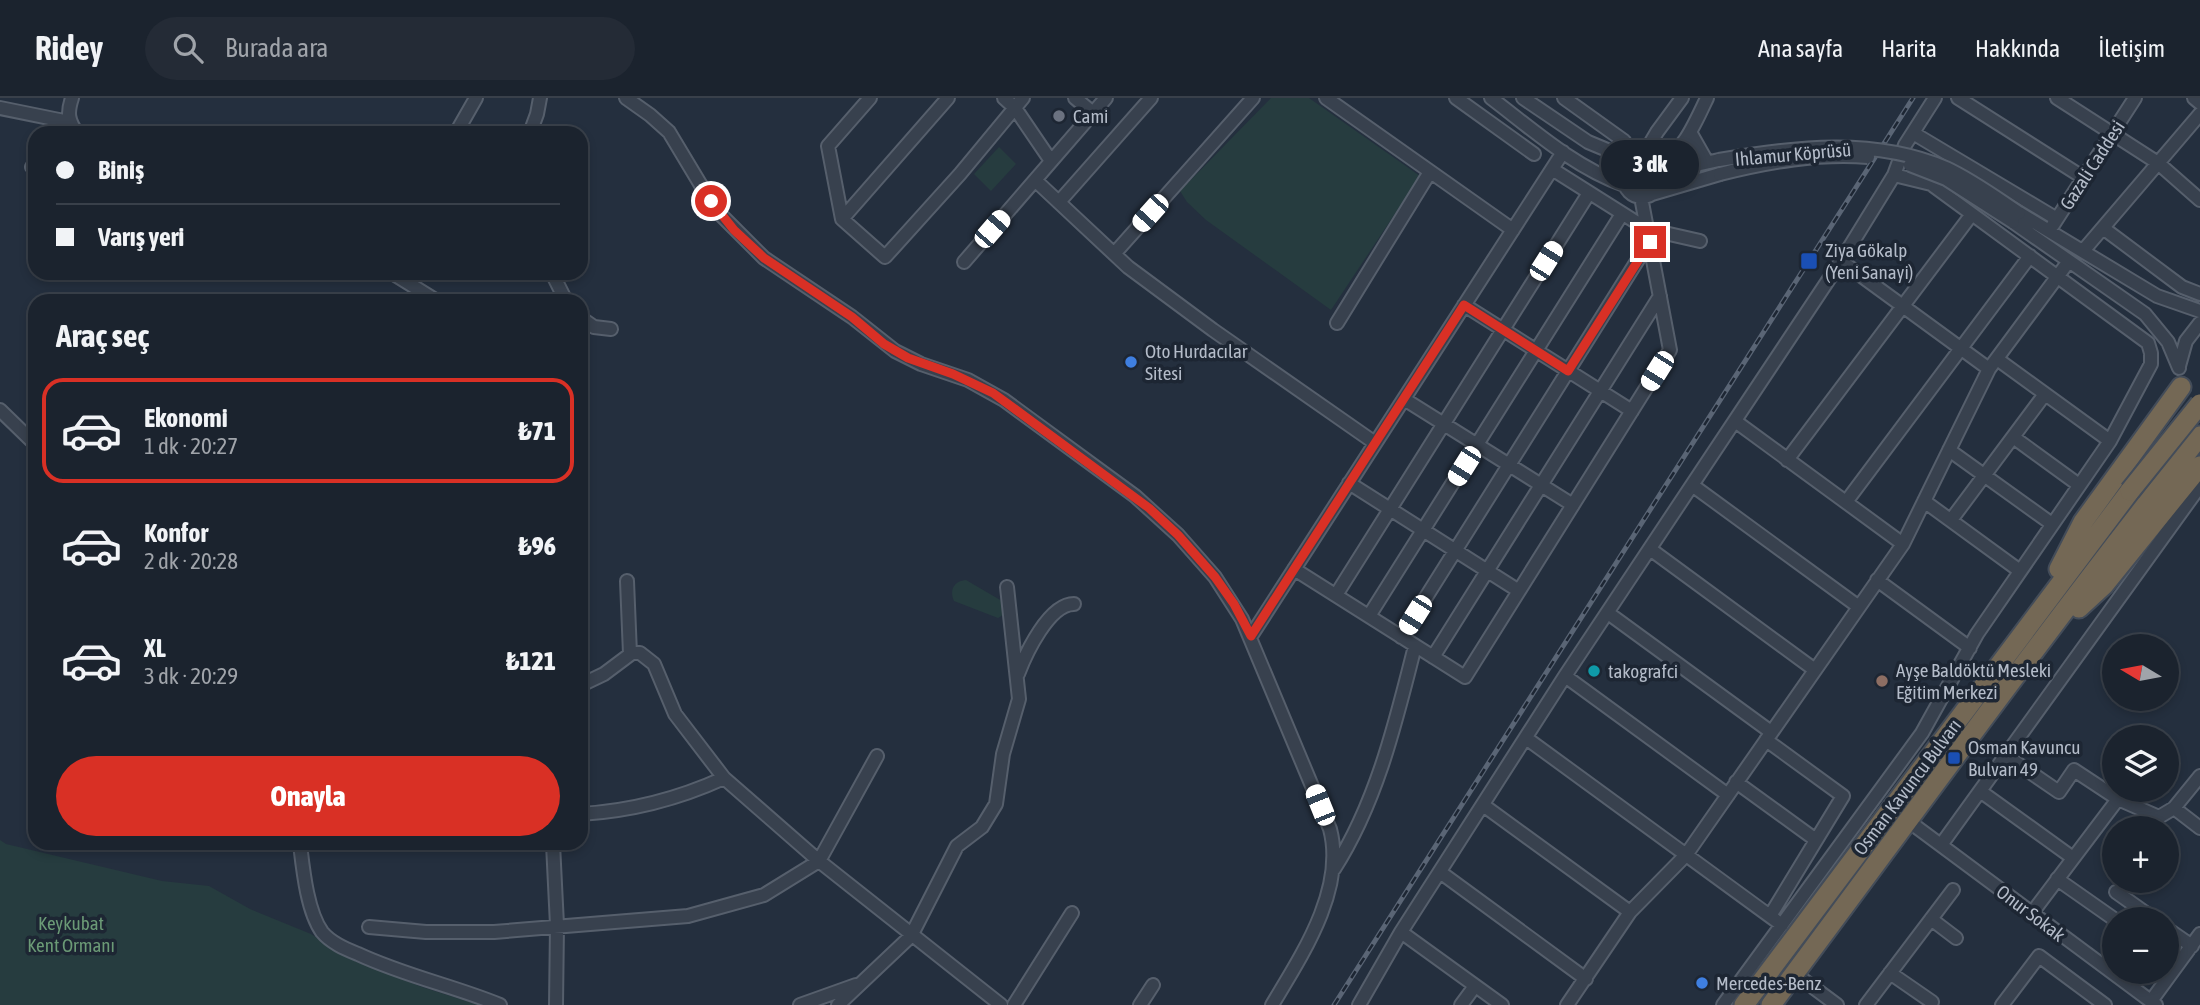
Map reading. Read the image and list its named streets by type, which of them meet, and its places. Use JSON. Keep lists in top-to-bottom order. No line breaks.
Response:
{"streets":{"highway":["Osman Kavuncu Bulvarı"],"street":["Ihlamur Köprüsü","Gazali Caddesi","Onur Sokak"]},"crossings":[["Osman Kavuncu Bulvarı","Onur Sokak"]],"parks":["Keykubat Kent Ormanı"],"places":{"other":["Cami","Oto Hurdacılar Sitesi","takografci","Ayşe Baldöktü Mesleki Eğitim Merkezi","Mercedes-Benz"],"transit":["Ziya Gökalp (Yeni Sanayi)","Osman Kavuncu Bulvarı 49"]},"north":"left","page":{"header":"Ridey","search":"Burada ara","nav":["Ana sayfa","Harita","Hakkında","İletişim"],"banner":["Biniş","Varış yeri"],"bubble":"3 dk","heading":"Araç seç","list":[{"name":"Ekonomi","note":"1 dk · 20:27","value":"₺71"},{"name":"Konfor","note":"2 dk · 20:28","value":"₺96"},{"name":"XL","note":"3 dk · 20:29","value":"₺121"}],"map_buttons":["+","−"],"buttons":"Onayla"}}
